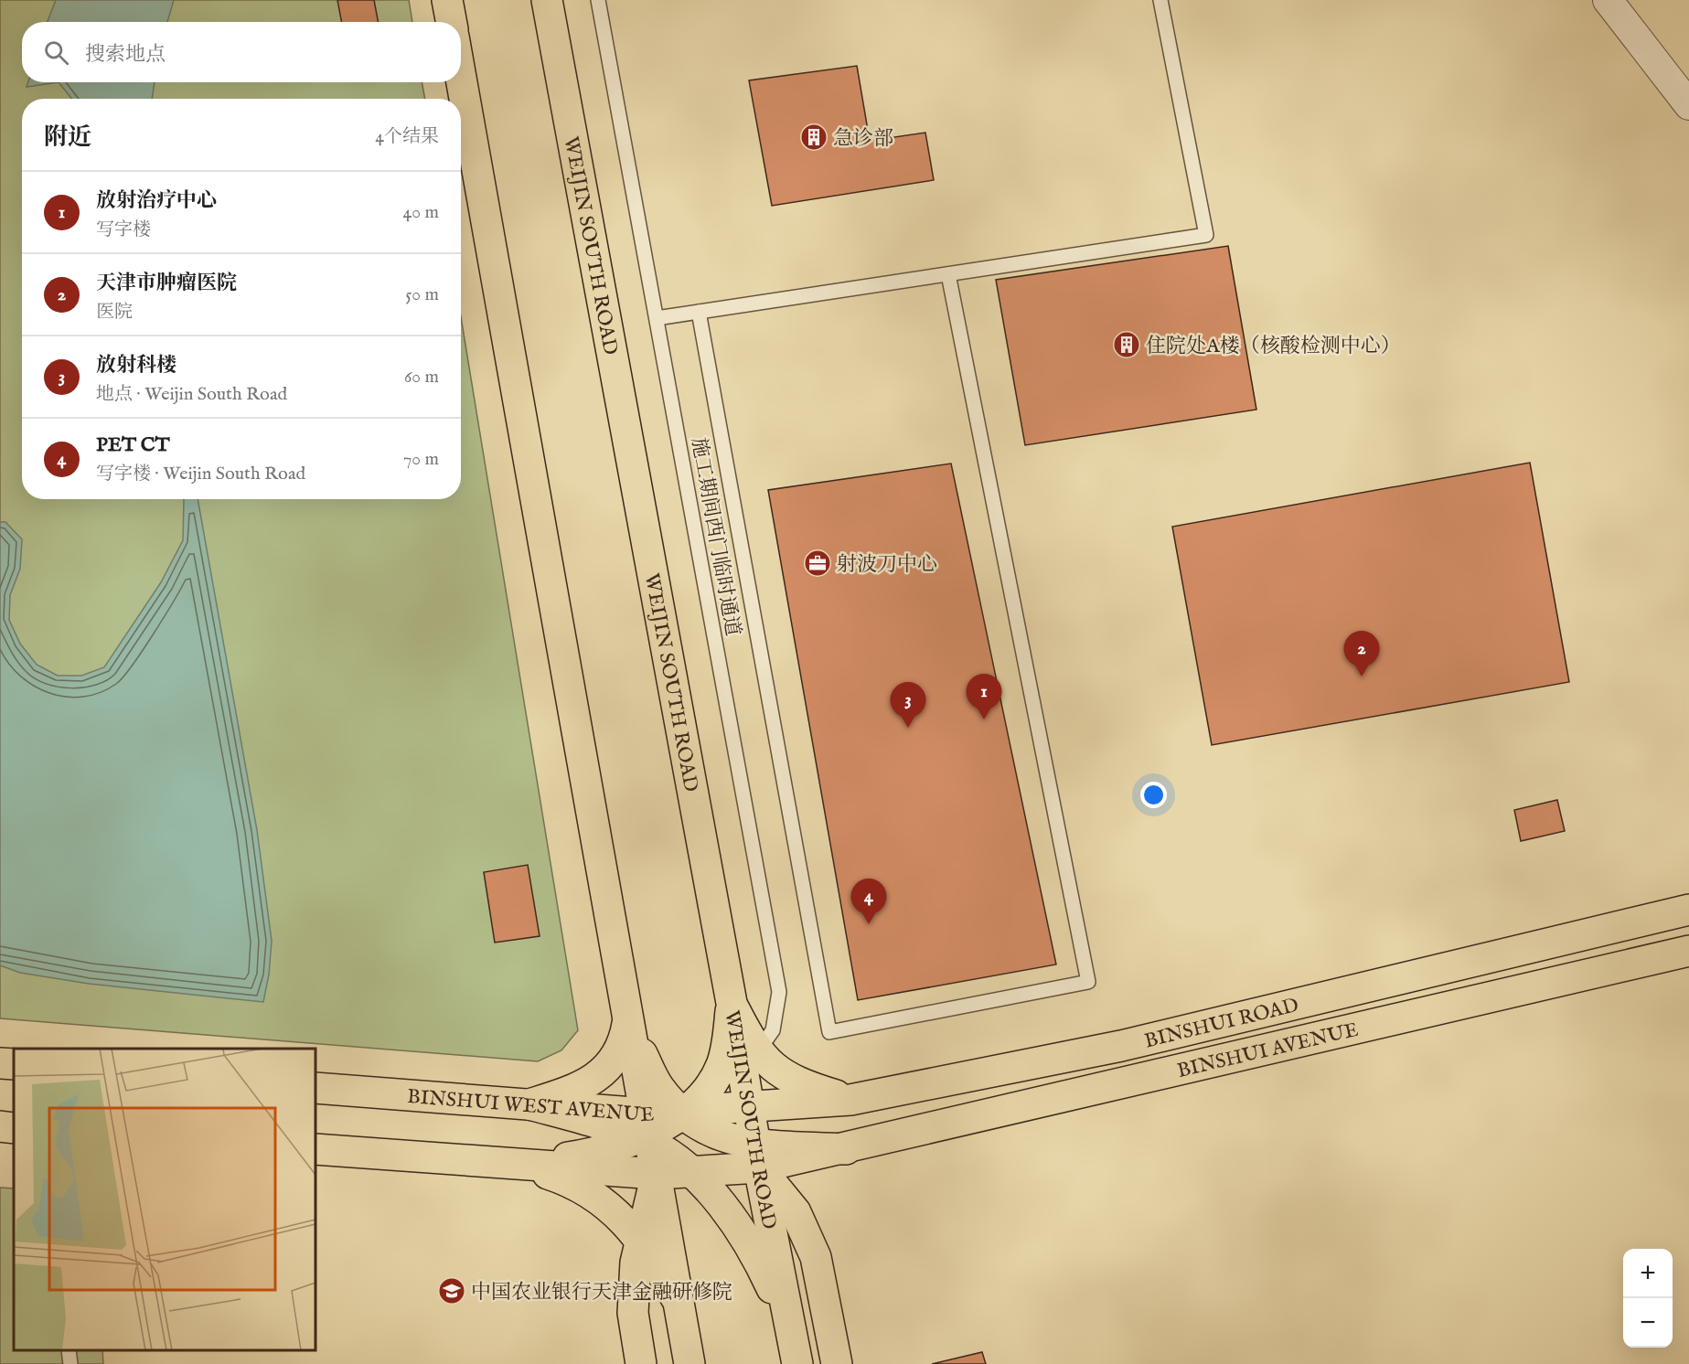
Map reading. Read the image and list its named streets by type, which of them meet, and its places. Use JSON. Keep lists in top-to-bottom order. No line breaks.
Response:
{"streets":{"main road":["WEIJIN SOUTH ROAD","BINSHUI ROAD","BINSHUI AVENUE","BINSHUI WEST AVENUE"],"lane":["施工期间西门临时通道"]},"crossings":[["WEIJIN SOUTH ROAD","施工期间西门临时通道"],["WEIJIN SOUTH ROAD","BINSHUI ROAD"],["WEIJIN SOUTH ROAD","BINSHUI AVENUE"],["WEIJIN SOUTH ROAD","BINSHUI WEST AVENUE"],["BINSHUI ROAD","BINSHUI WEST AVENUE"]],"places":{"building":["急诊部","住院处A楼（核酸检测中心）"],"office":["射波刀中心"],"school or university":["中国农业银行天津金融研修院"]},"page":{"search":"搜索地点","heading":["附近","4个结果"],"list":[{"mark":"1","name":"放射治疗中心","note":"写字楼","value":"40 m"},{"mark":"2","name":"天津市肿瘤医院","note":"医院","value":"50 m"},{"mark":"3","name":"放射科楼","note":"地点 · Weijin South Road","value":"60 m"},{"mark":"4","name":"PET CT","note":"写字楼 · Weijin South Road","value":"70 m"}],"pins":["2","1","3","4"],"map_buttons":["+","−"]}}
